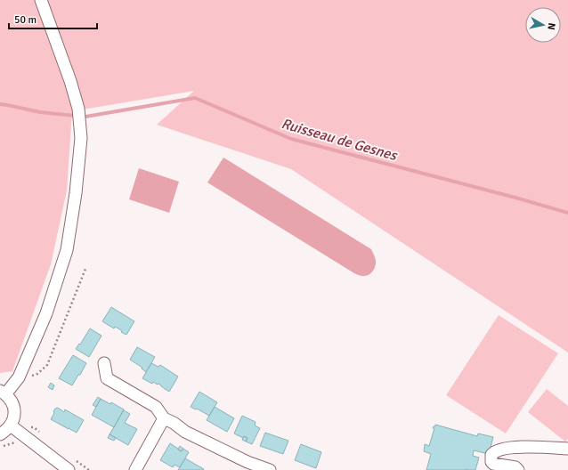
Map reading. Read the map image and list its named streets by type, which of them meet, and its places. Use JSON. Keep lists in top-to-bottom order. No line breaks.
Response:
{"water":["Ruisseau de Gesnes"],"scale_bar":"50 m","north":"right"}
